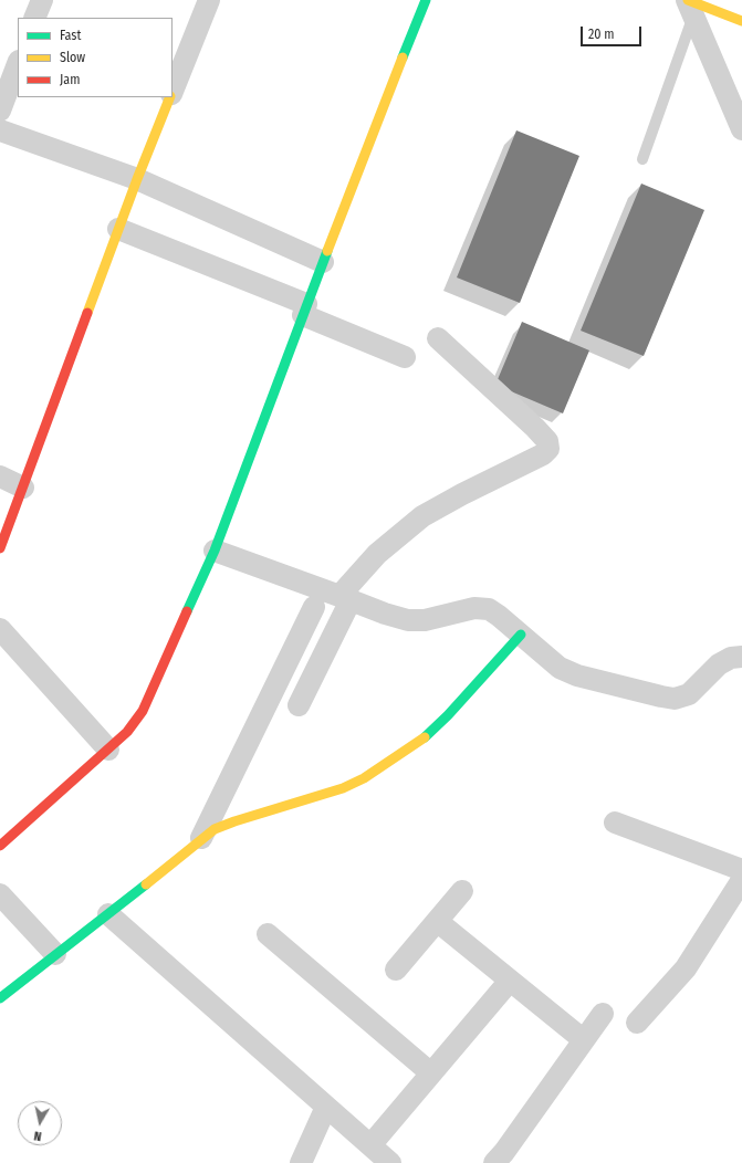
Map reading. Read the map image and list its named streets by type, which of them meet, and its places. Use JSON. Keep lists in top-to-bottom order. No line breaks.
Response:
{"legend":["Fast","Slow","Jam"],"scale_bar":"20 m","north":"bottom"}
